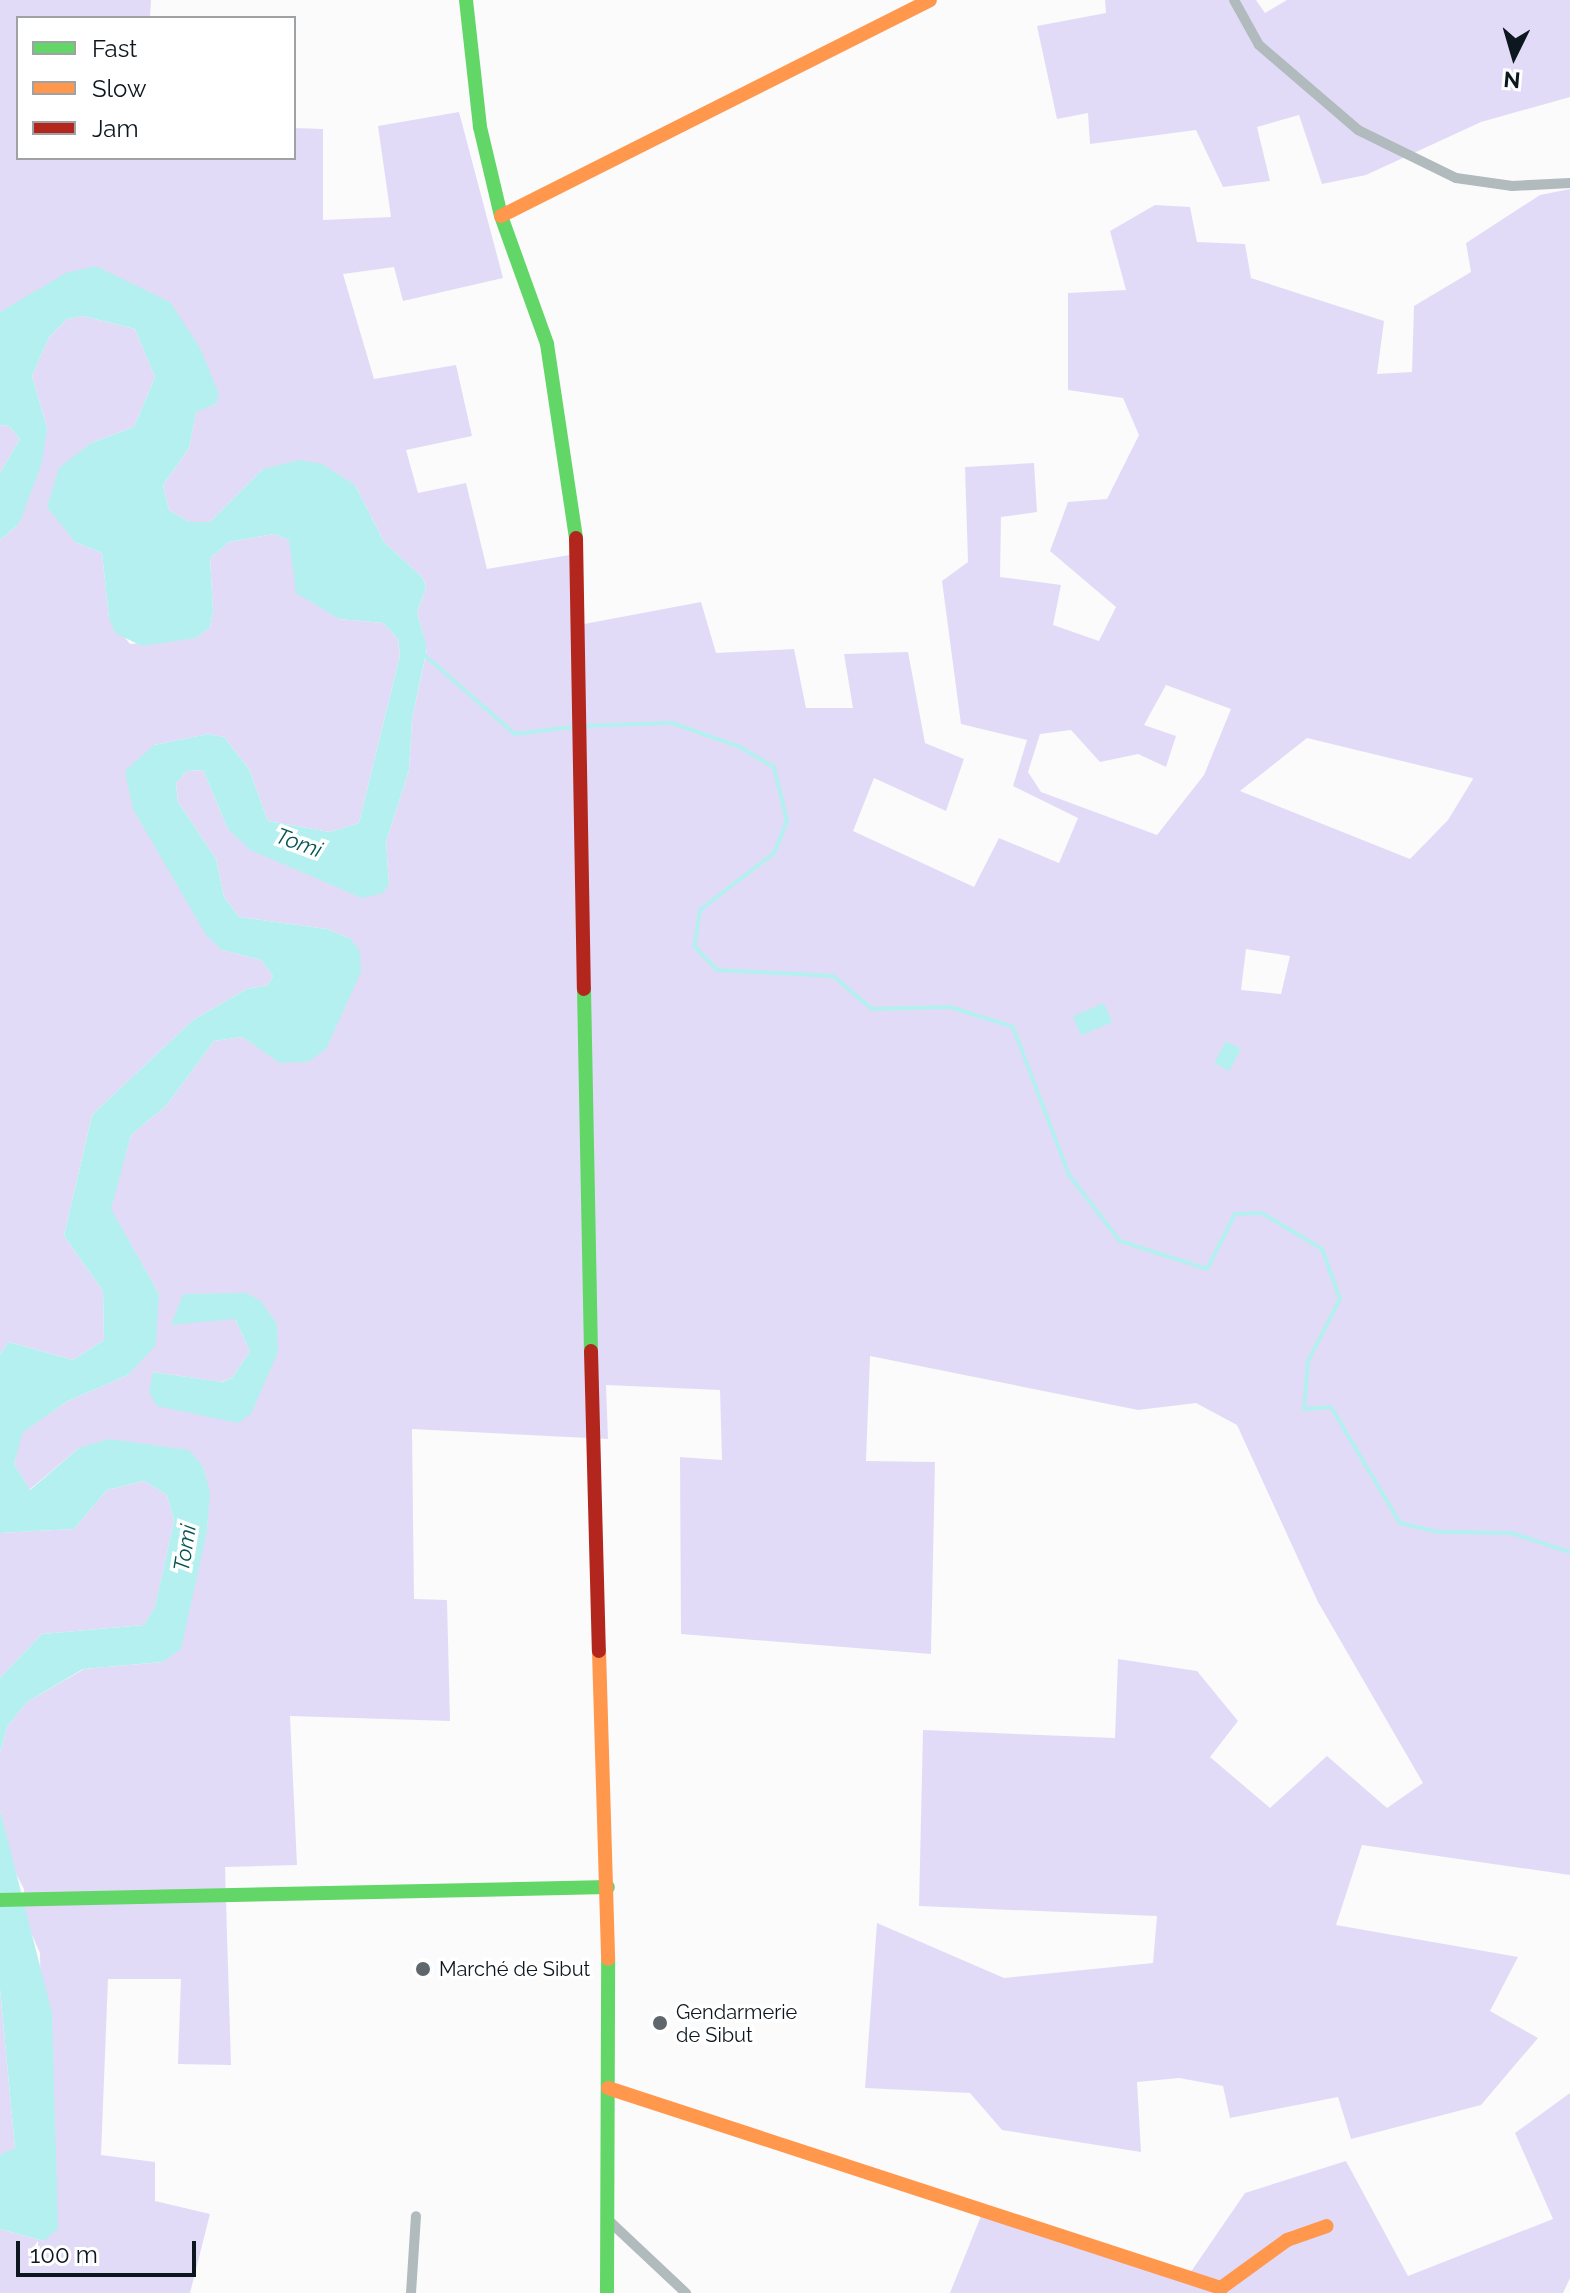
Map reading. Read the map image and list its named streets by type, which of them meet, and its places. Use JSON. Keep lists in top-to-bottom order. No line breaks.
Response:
{"water":["Tomi"],"places":["Marché de Sibut","Gendarmerie de Sibut"],"legend":["Fast","Slow","Jam"],"scale_bar":"100 m","north":"bottom"}
